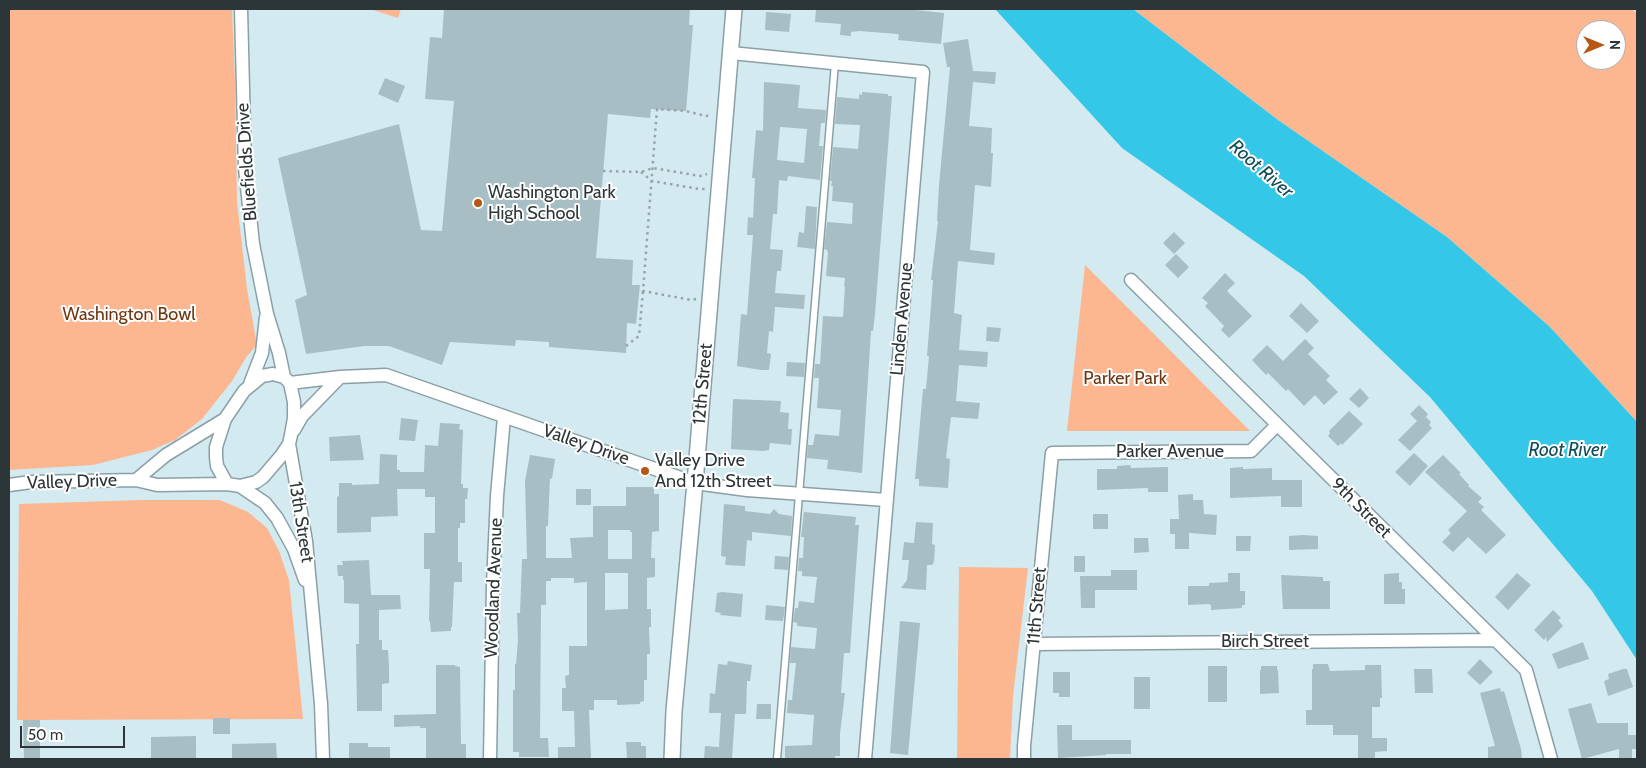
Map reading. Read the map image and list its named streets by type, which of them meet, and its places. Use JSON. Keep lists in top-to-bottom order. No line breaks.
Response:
{"streets":{"street":["Bluefields Drive","Linden Avenue","12th Street","Valley Drive","Parker Avenue","9th Street","13th Street","Woodland Avenue","11th Street","Birch Street"]},"crossings":[["Bluefields Drive","Valley Drive"],["Bluefields Drive","13th Street"],["Linden Avenue","12th Street"],["Linden Avenue","Valley Drive"],["12th Street","Valley Drive"],["Valley Drive","13th Street"],["Valley Drive","Woodland Avenue"],["Parker Avenue","9th Street"],["Parker Avenue","11th Street"],["9th Street","Birch Street"],["11th Street","Birch Street"]],"water":["Root River"],"parks":["Washington Bowl","Parker Park"],"places":["Washington Park High School","Valley Drive And 12th Street"],"scale_bar":"50 m","north":"right"}
